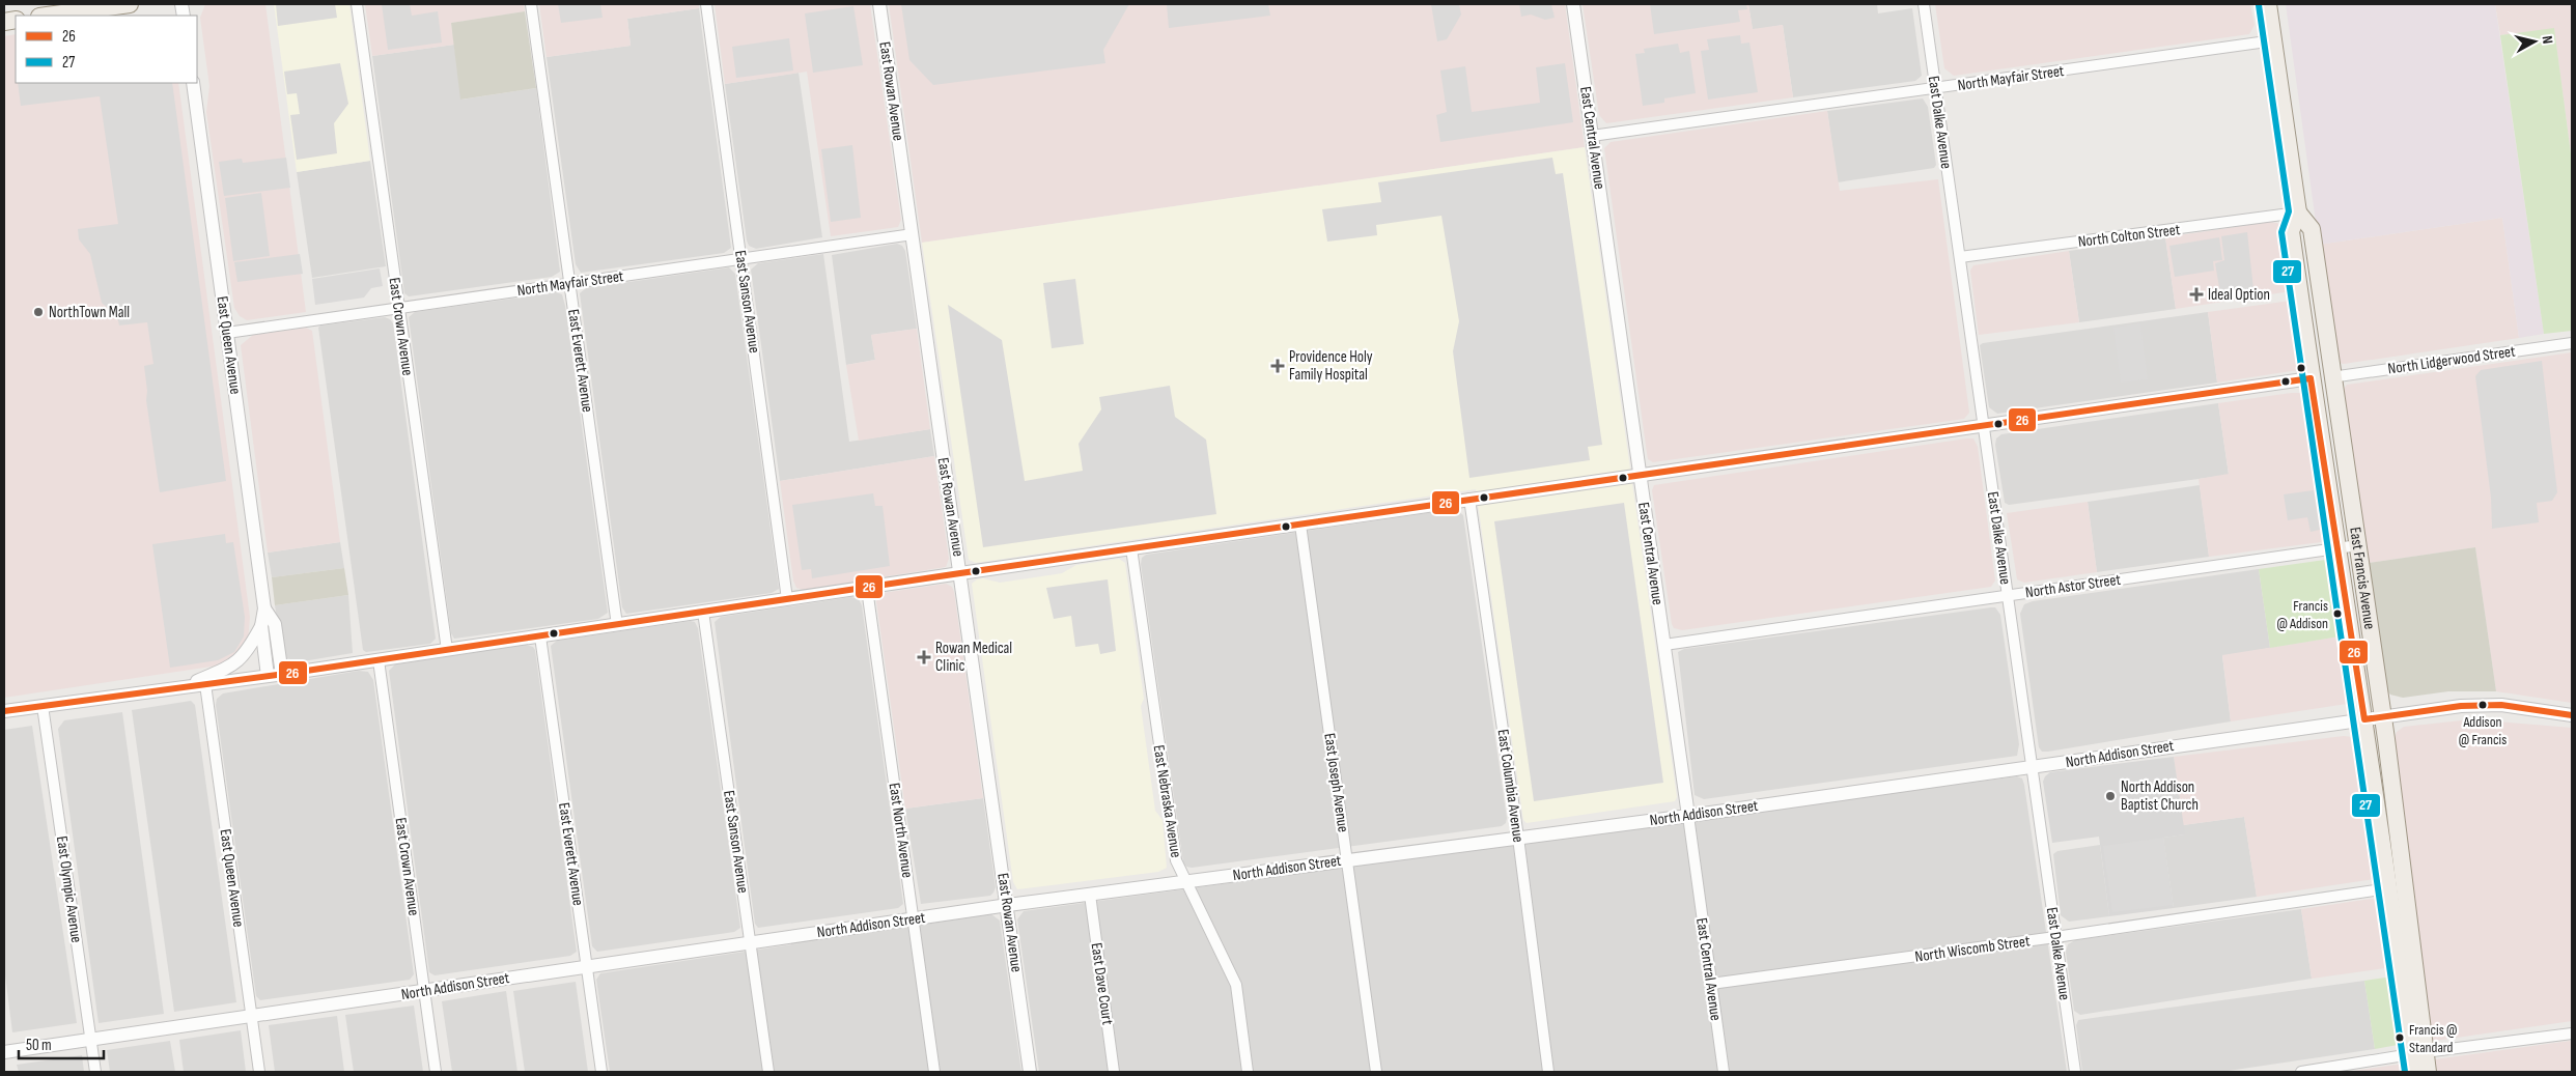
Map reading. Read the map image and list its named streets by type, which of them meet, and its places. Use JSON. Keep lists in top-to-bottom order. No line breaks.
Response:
{"streets":{"main road":["East Francis Avenue"],"street":["North Mayfair Street","East Rowan Avenue","East Dalke Avenue","East Central Avenue","North Colton Street","East Sanson Avenue","East Crown Avenue","East Queen Avenue","North Lidgerwood Street","East Everett Avenue","North Astor Street","North Addison Street","East Joseph Avenue","East Columbia Avenue","East Nebraska Avenue","East North Avenue","East Olympic Avenue","North Wiscomb Street","East Dave Court"]},"crossings":[["North Mayfair Street","East Rowan Avenue"],["North Mayfair Street","East Dalke Avenue"],["North Mayfair Street","East Central Avenue"],["North Mayfair Street","East Sanson Avenue"],["North Mayfair Street","East Crown Avenue"],["North Mayfair Street","East Queen Avenue"],["North Mayfair Street","East Everett Avenue"],["North Mayfair Street","East Francis Avenue"],["East Rowan Avenue","North Addison Street"],["East Dalke Avenue","North Colton Street"],["East Dalke Avenue","North Astor Street"],["East Dalke Avenue","North Addison Street"],["East Dalke Avenue","North Wiscomb Street"],["East Central Avenue","North Astor Street"],["East Central Avenue","North Addison Street"],["East Central Avenue","North Wiscomb Street"],["North Colton Street","East Francis Avenue"],["East Sanson Avenue","North Addison Street"],["East Crown Avenue","North Addison Street"],["East Queen Avenue","North Addison Street"],["North Lidgerwood Street","East Francis Avenue"],["East Everett Avenue","North Addison Street"],["East Francis Avenue","North Astor Street"],["East Francis Avenue","North Addison Street"],["East Francis Avenue","North Wiscomb Street"],["North Addison Street","East Joseph Avenue"],["North Addison Street","East Columbia Avenue"],["North Addison Street","East Nebraska Avenue"],["North Addison Street","East North Avenue"],["North Addison Street","East Olympic Avenue"],["North Addison Street","East Dave Court"]],"places":{"health":["Ideal Option","Providence Holy Family Hospital","Rowan Medical Clinic"],"other":["NorthTown Mall","Francis @ Addison","Addison @ Francis","North Addison Baptist Church","Francis @ Standard"]},"lines":["transit line 27","transit line 26"],"legend":["26","27"],"scale_bar":"50 m","north":"right"}
